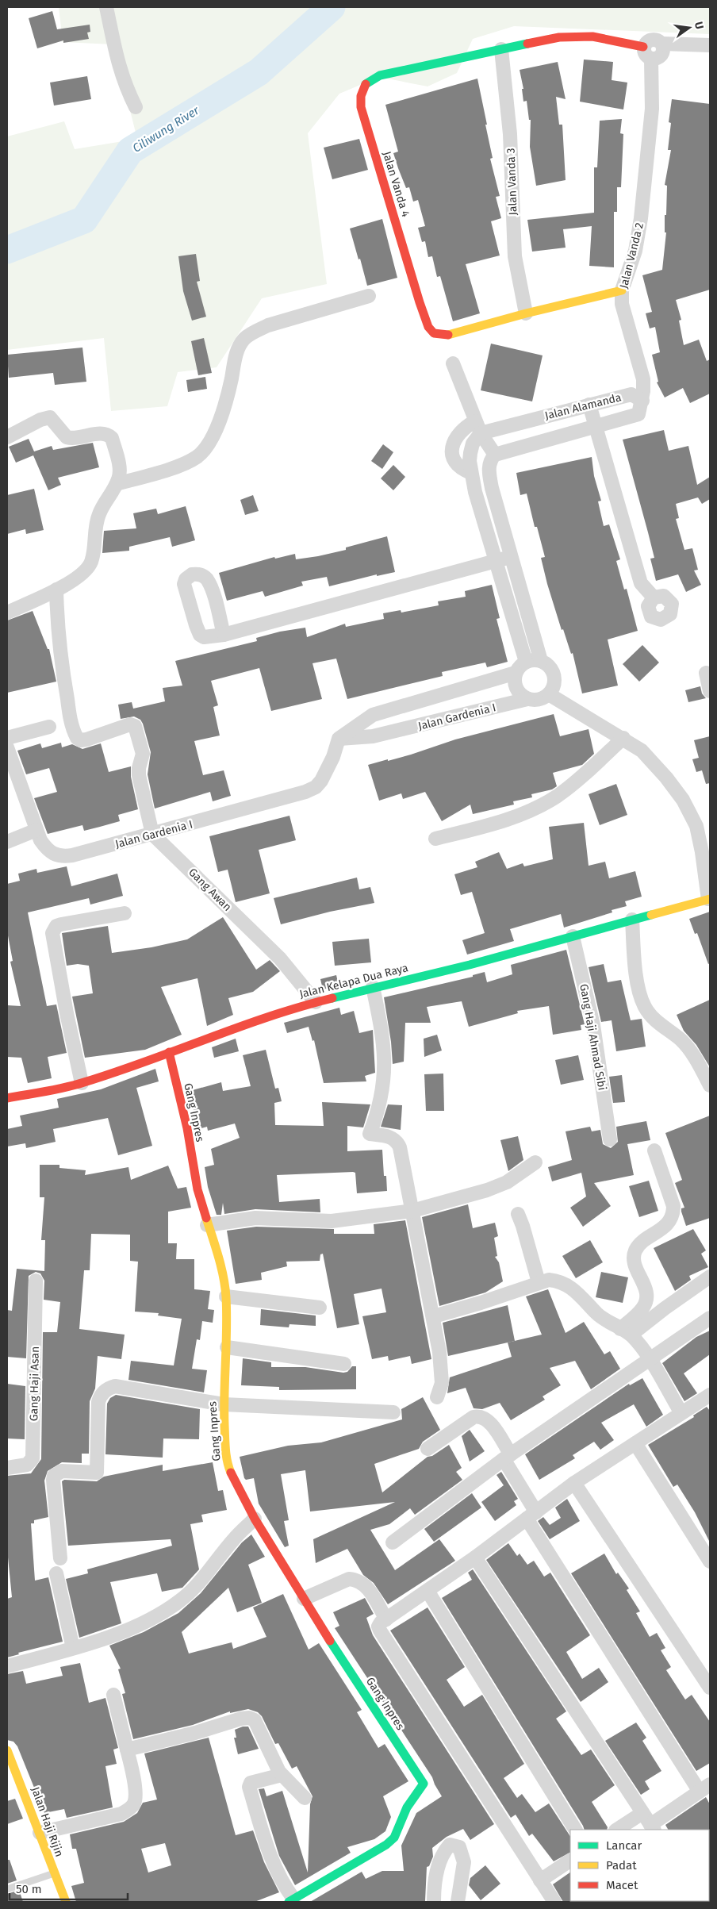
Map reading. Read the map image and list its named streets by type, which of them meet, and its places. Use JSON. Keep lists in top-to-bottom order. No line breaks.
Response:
{"streets":{"street":["Jalan Vanda 3","Jalan Vanda 4","Jalan Vanda 2","Jalan Alamanda","Jalan Gardenia I","Gang Awan","Jalan Kelapa Dua Raya","Gang Haji Ahmad Sibi","Gang Inpres","Gang Haji Asan","Jalan Haji Rijin"]},"crossings":[["Jalan Vanda 3","Jalan Vanda 4"],["Jalan Vanda 4","Jalan Vanda 2"],["Jalan Vanda 2","Jalan Alamanda"],["Jalan Gardenia I","Gang Awan"],["Gang Awan","Jalan Kelapa Dua Raya"],["Jalan Kelapa Dua Raya","Gang Haji Ahmad Sibi"],["Jalan Kelapa Dua Raya","Gang Inpres"]],"water":["Ciliwung River"],"legend":["Lancar","Padat","Macet"],"scale_bar":"50 m","north":"right"}
